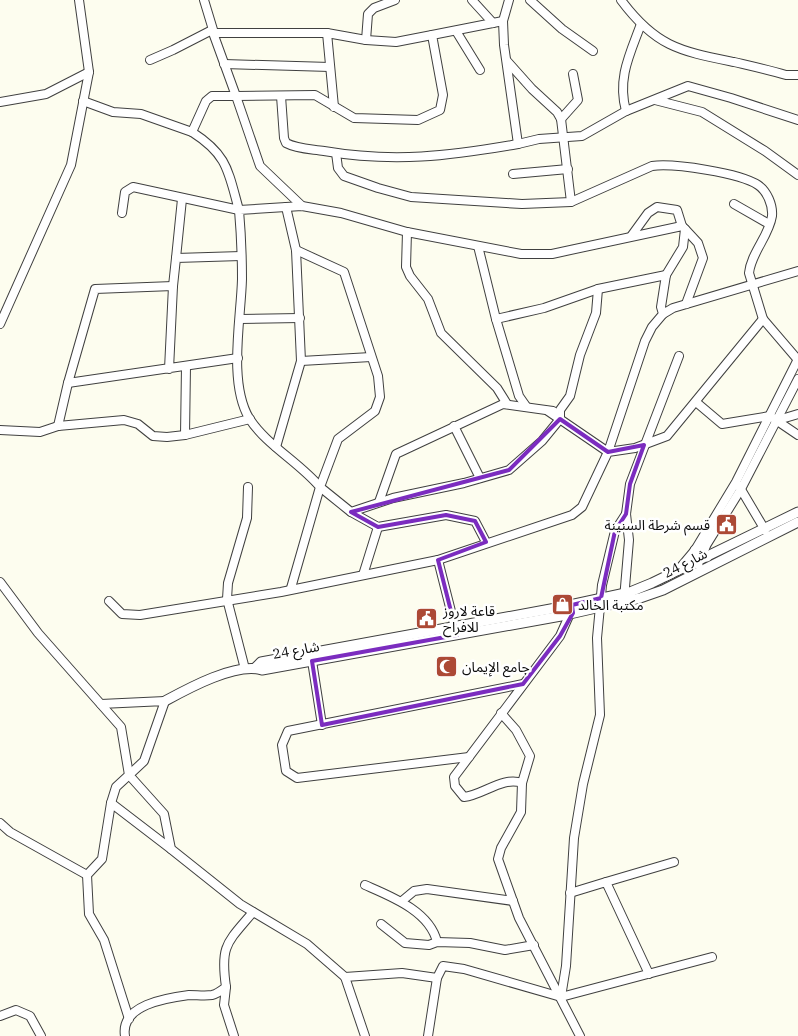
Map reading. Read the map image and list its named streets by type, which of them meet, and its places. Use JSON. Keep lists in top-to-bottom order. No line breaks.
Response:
{"streets":{"street":["شارع 24"]},"places":{"public building":["قسم شرطة السنينة","قاعة لاروز للافراح"],"shop":["مكتبة الخالد"],"mosque":["جامع الإيمان"]}}
